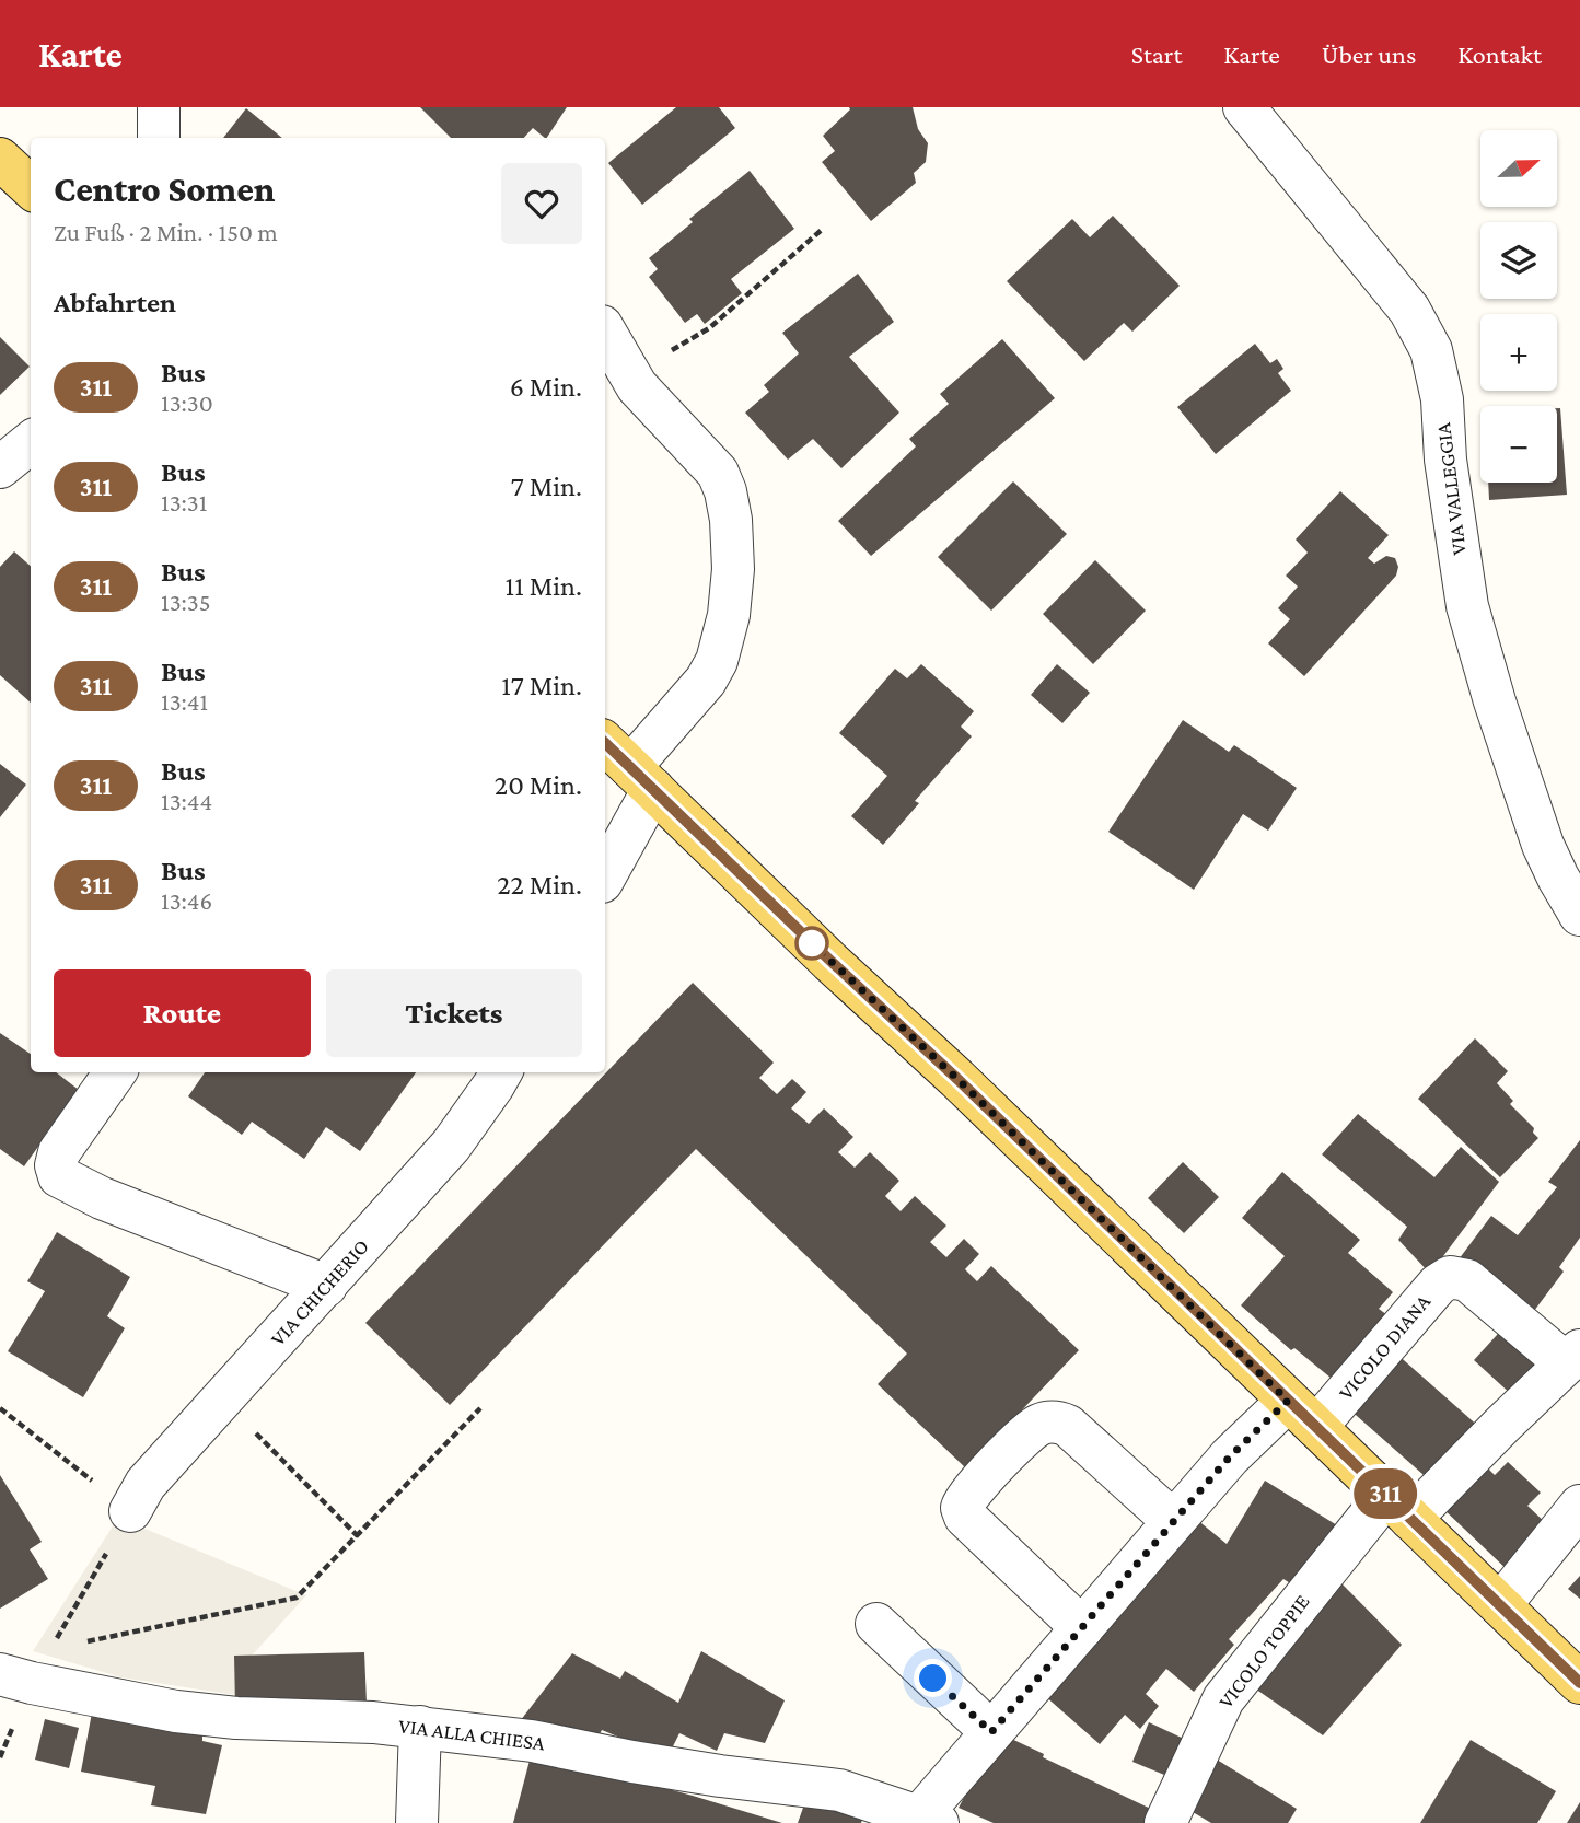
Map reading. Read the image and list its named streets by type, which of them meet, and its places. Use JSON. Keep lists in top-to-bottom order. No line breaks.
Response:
{"streets":{"street":["VIA VALLEGGIA","VIA CHICHERIO","VICOLO DIANA","VICOLO TOPPIE","VIA ALLA CHIESA"]},"crossings":[["VICOLO DIANA","VICOLO TOPPIE"]],"lines":["bus line 311"],"north":"right","page":{"header":"Karte","nav":["Start","Karte","Über uns","Kontakt"],"on_map":"311","map_buttons":["+","−"],"heading":[["Centro Somen","Zu Fuß · 2 Min. · 150 m"],"Abfahrten"],"list":[{"mark":"311","name":"Bus","note":"13:30","value":"6 Min."},{"mark":"311","name":"Bus","note":"13:31","value":"7 Min."},{"mark":"311","name":"Bus","note":"13:35","value":"11 Min."},{"mark":"311","name":"Bus","note":"13:41","value":"17 Min."},{"mark":"311","name":"Bus","note":"13:44","value":"20 Min."},{"mark":"311","name":"Bus","note":"13:46","value":"22 Min."}],"buttons":["Route","Tickets"]}}
